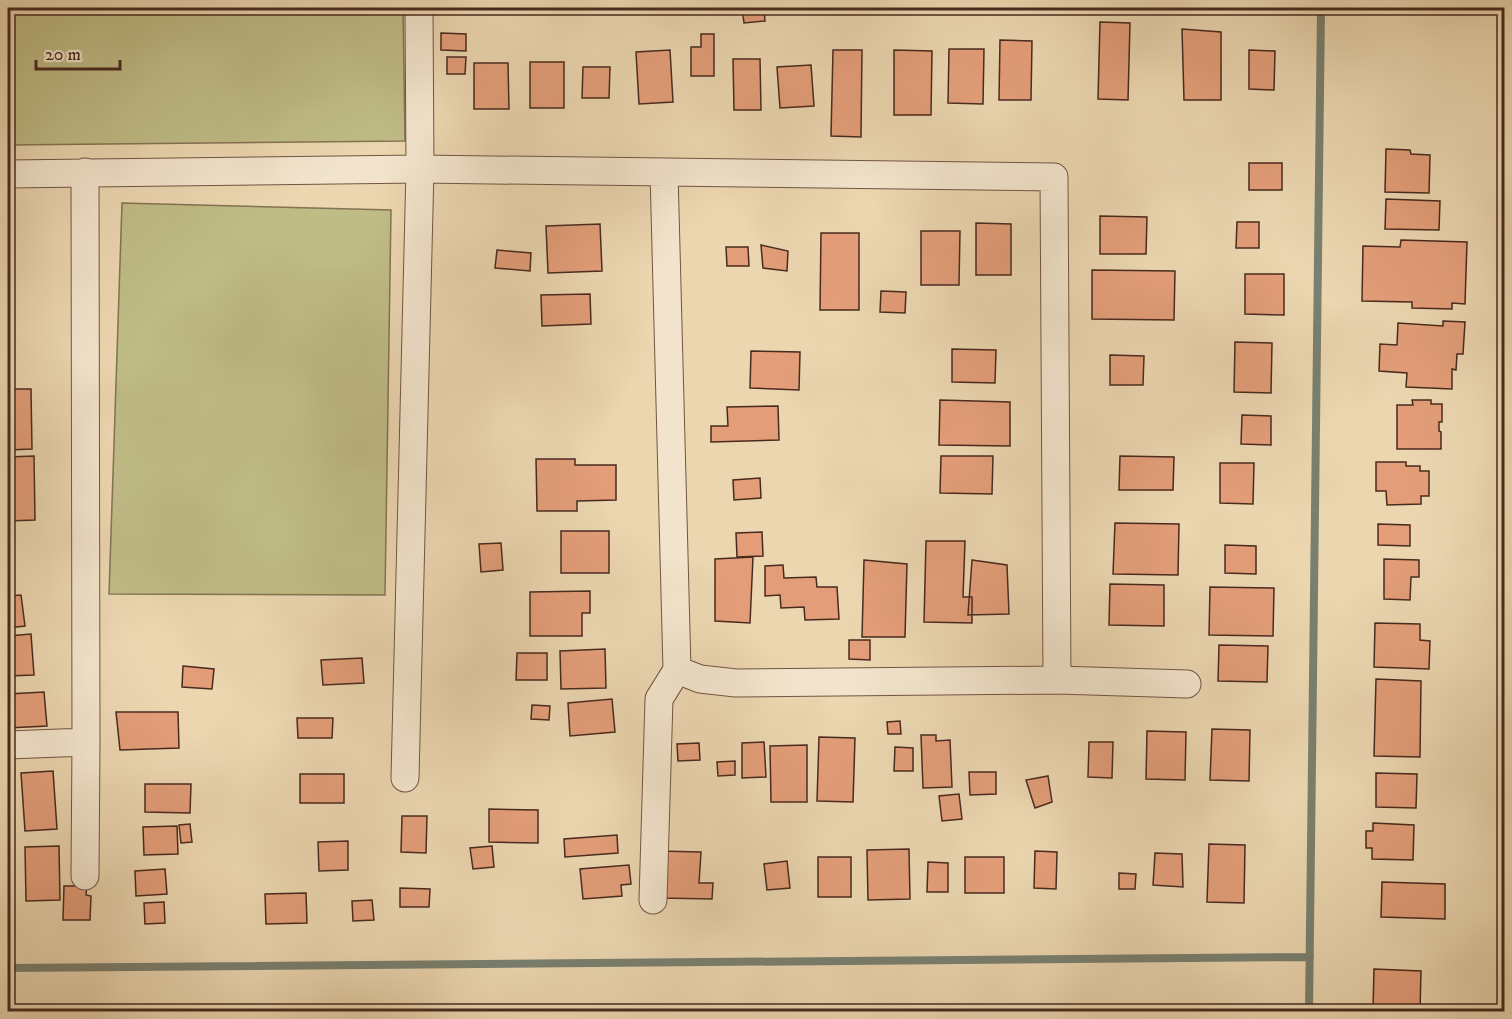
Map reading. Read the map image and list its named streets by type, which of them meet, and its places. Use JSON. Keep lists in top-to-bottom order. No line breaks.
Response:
{"scale_bar":"20 m"}
